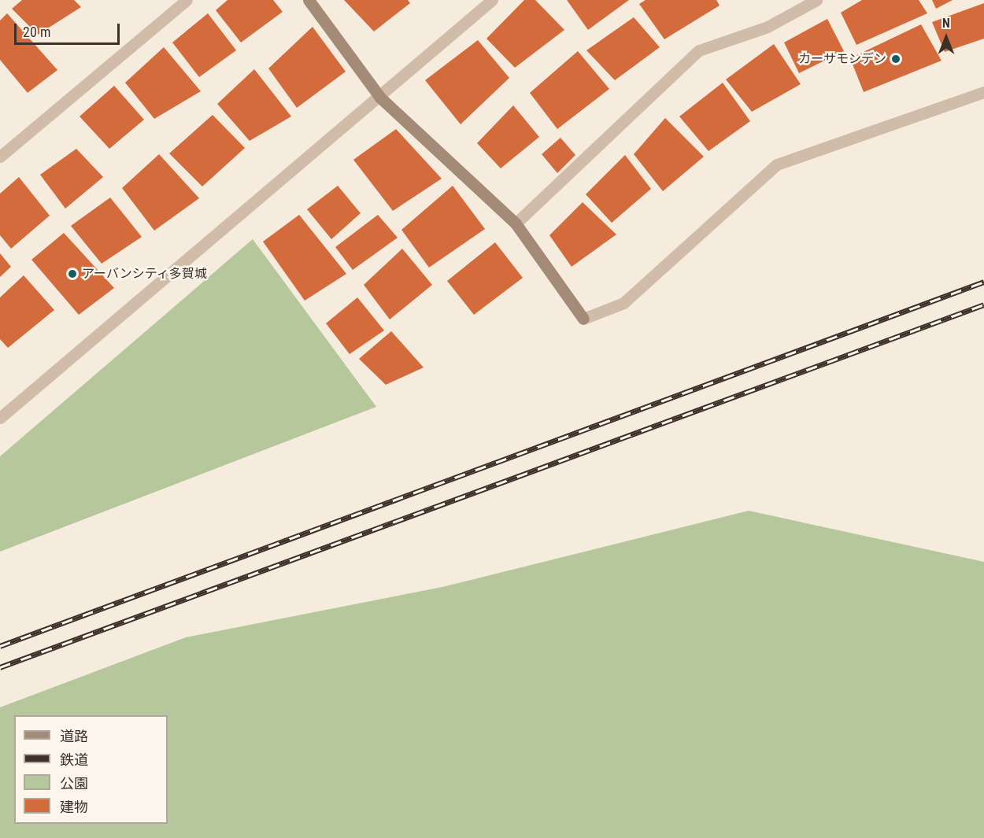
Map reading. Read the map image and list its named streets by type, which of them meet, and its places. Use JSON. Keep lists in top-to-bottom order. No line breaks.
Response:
{"places":["カーサモンデン","アーバンシティ多賀城"],"legend":["道路","鉄道","公園","建物"],"scale_bar":"20 m","north":"top"}
